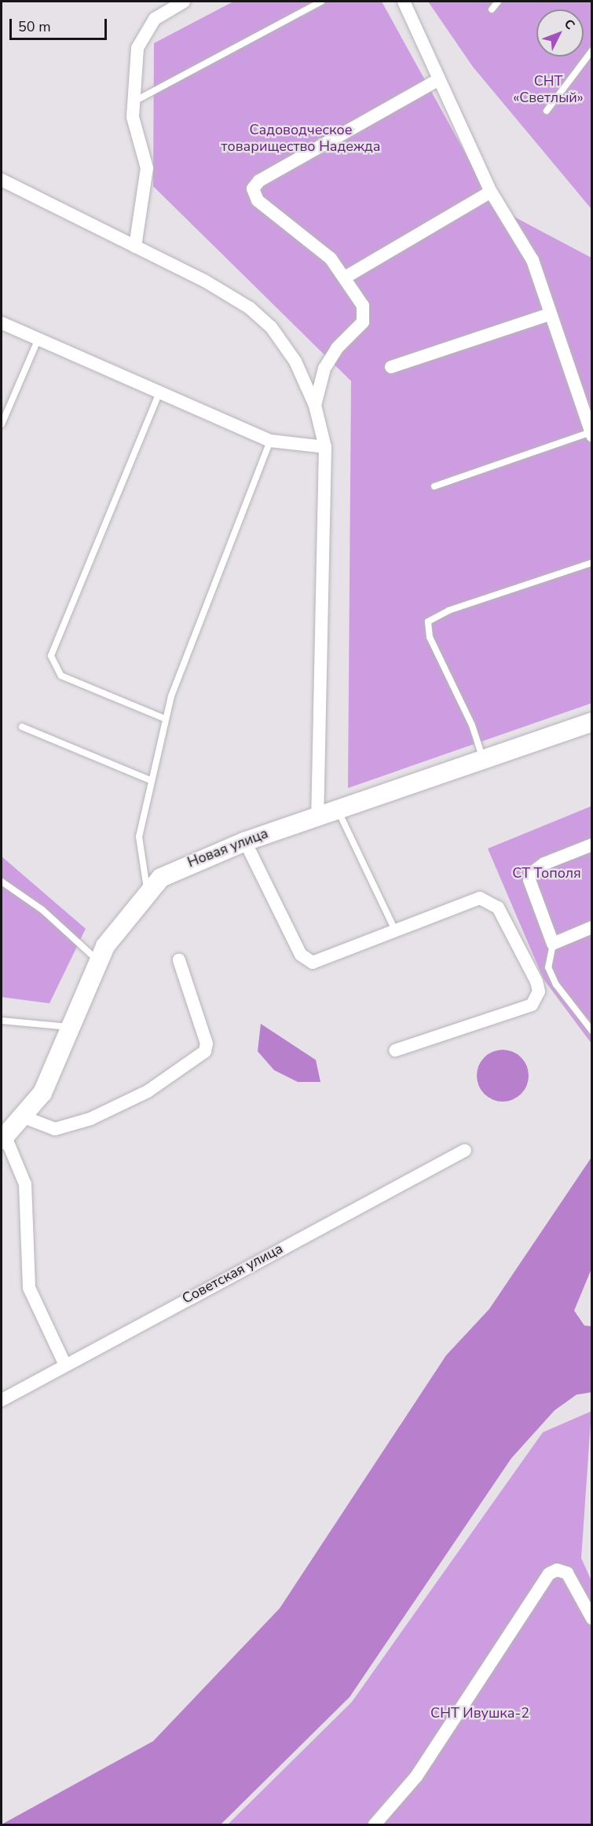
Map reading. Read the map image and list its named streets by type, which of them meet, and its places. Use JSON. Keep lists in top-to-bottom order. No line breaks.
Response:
{"streets":{"street":["Новая улица","Советская улица"]},"parks":["СНТ «Светлый»","Садоводческое товарищество Надежда","СТ Тополя","СНТ Ивушка-2"],"scale_bar":"50 m","north":"top right"}
